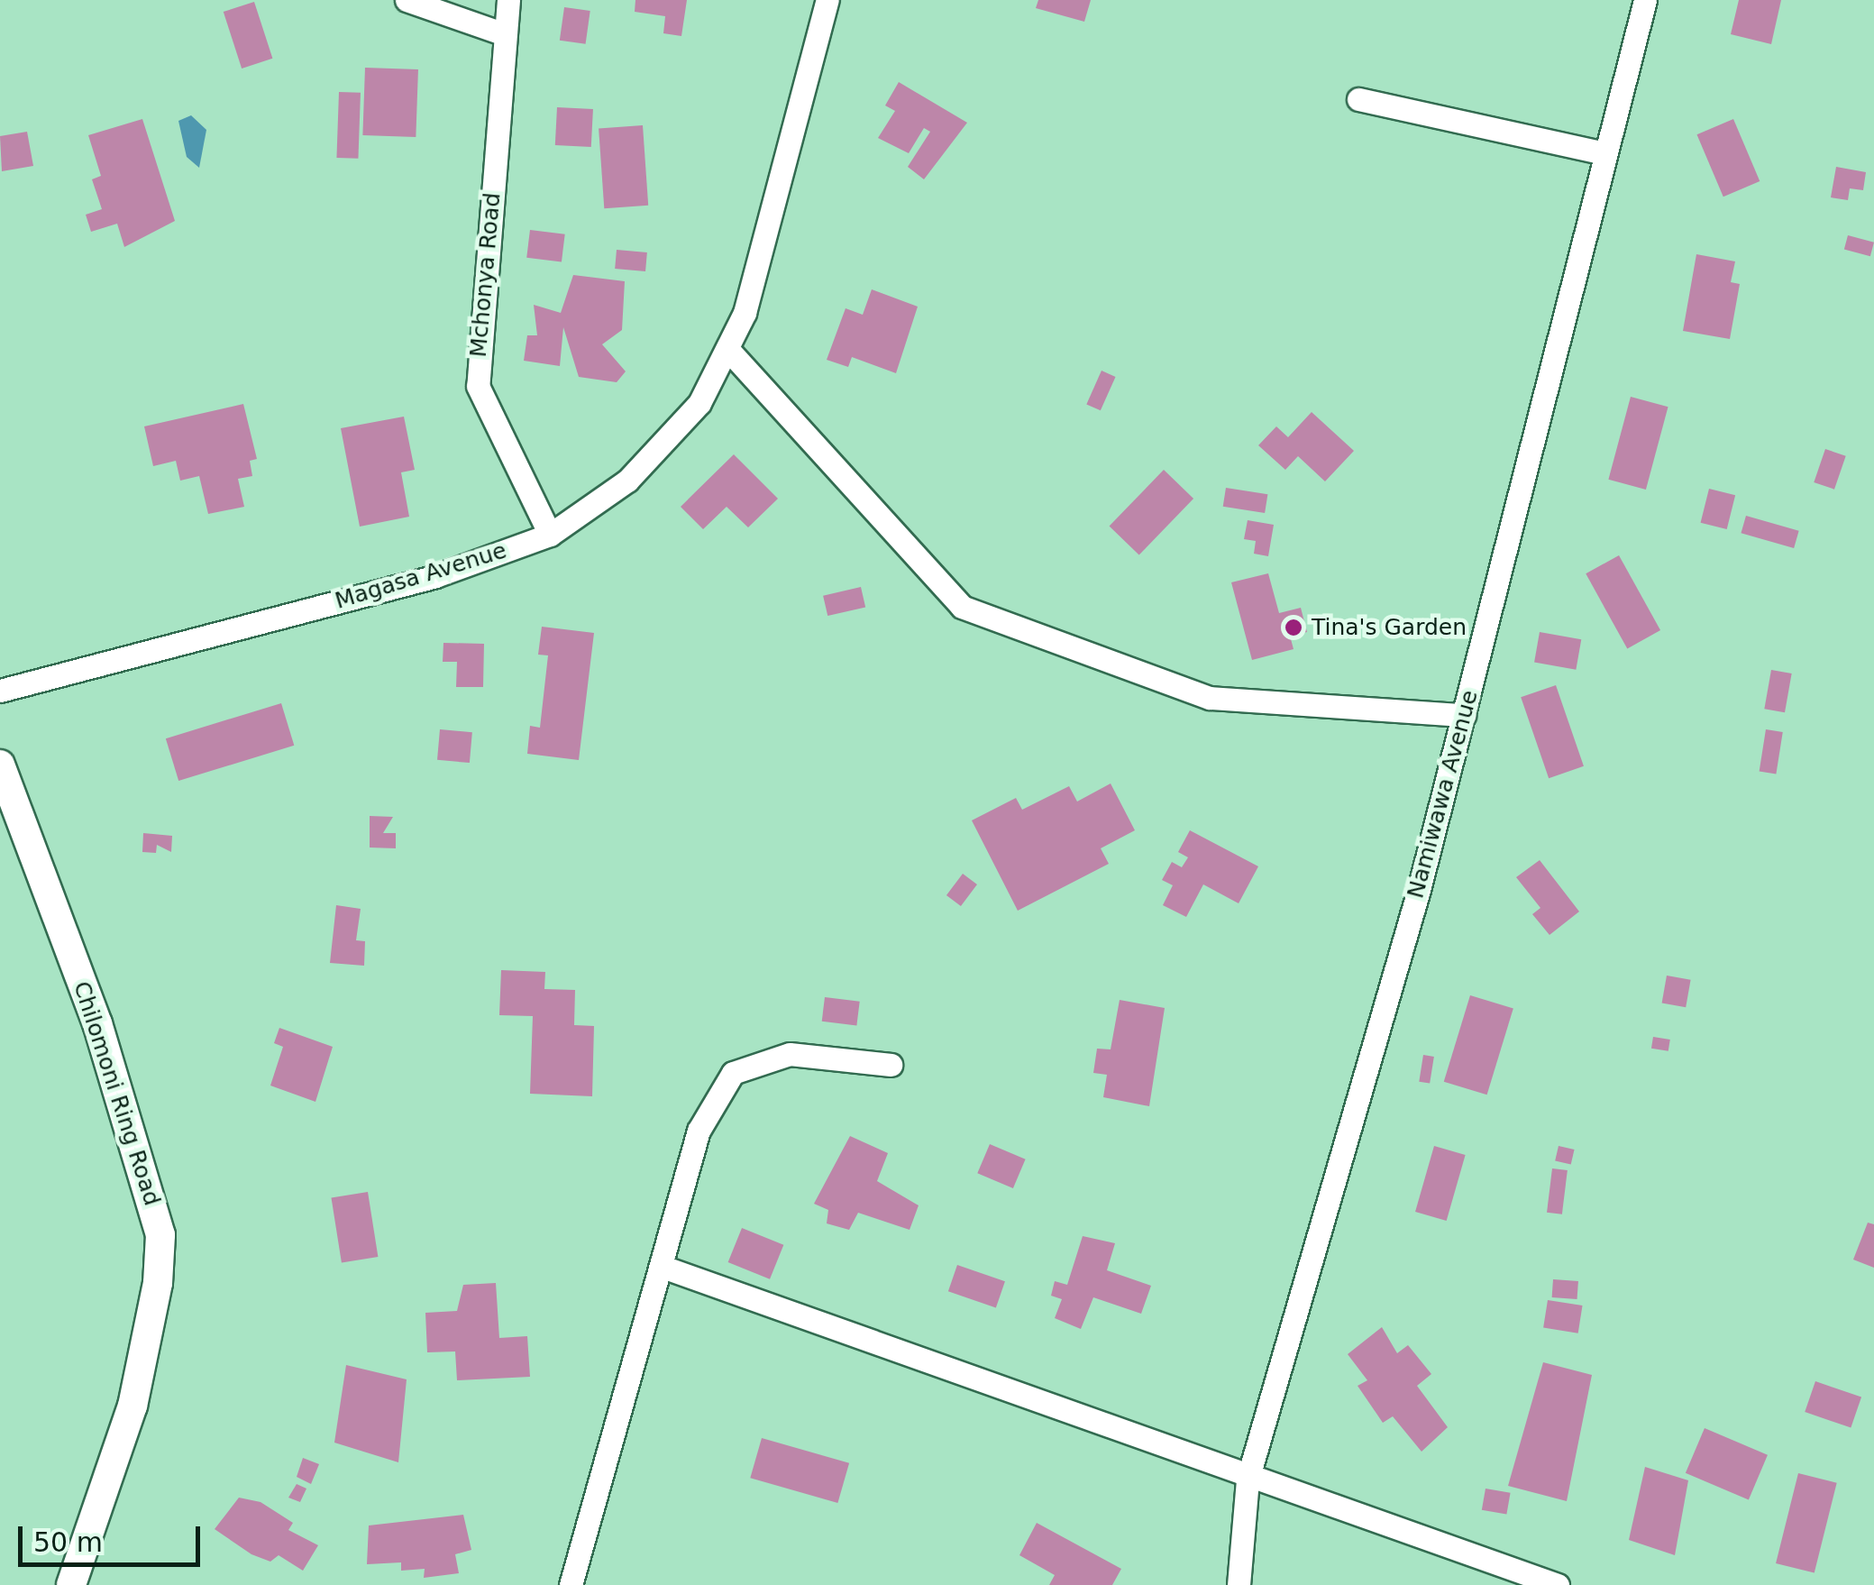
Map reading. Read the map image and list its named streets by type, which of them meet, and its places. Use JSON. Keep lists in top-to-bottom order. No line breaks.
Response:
{"streets":{"street":["Mchonya Road","Magasa Avenue","Namiwawa Avenue","Chilomoni Ring Road"]},"crossings":[["Mchonya Road","Magasa Avenue"]],"places":["Tina's Garden"],"scale_bar":"50 m"}
